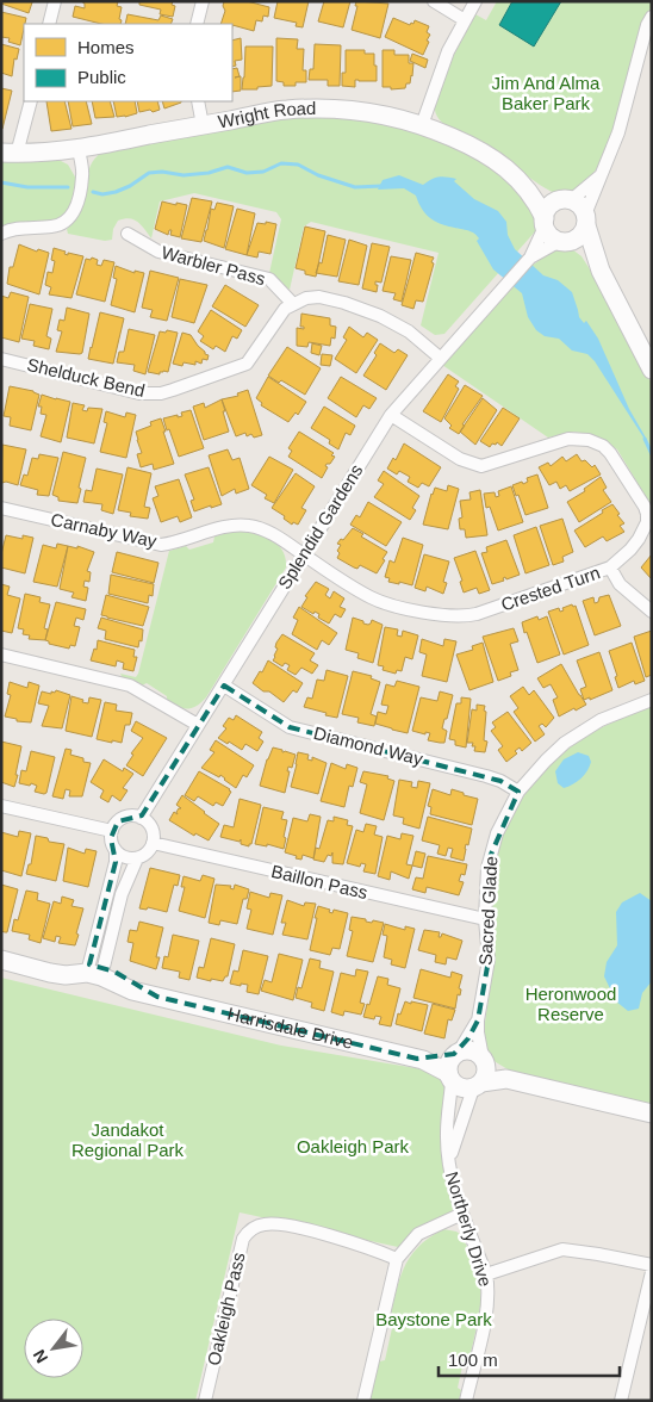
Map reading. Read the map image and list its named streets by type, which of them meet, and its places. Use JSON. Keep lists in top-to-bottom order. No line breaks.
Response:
{"streets":{"street":["Wright Road","Warbler Pass","Shelduck Bend","Splendid Gardens","Carnaby Way","Crested Turn","Diamond Way","Baillon Pass","Sacred Glade","Harrisdale Drive","Northerly Drive","Oakleigh Pass"]},"crossings":[["Wright Road","Splendid Gardens"],["Warbler Pass","Shelduck Bend"],["Splendid Gardens","Carnaby Way"],["Splendid Gardens","Crested Turn"],["Splendid Gardens","Diamond Way"],["Splendid Gardens","Baillon Pass"],["Carnaby Way","Crested Turn"],["Diamond Way","Sacred Glade"],["Baillon Pass","Sacred Glade"],["Sacred Glade","Harrisdale Drive"],["Sacred Glade","Northerly Drive"],["Harrisdale Drive","Northerly Drive"]],"parks":["Jim And Alma Baker Park","Heronwood Reserve","Jandakot Regional Park","Oakleigh Park","Baystone Park"],"legend":["Homes","Public"],"scale_bar":"100 m","north":"bottom left"}
